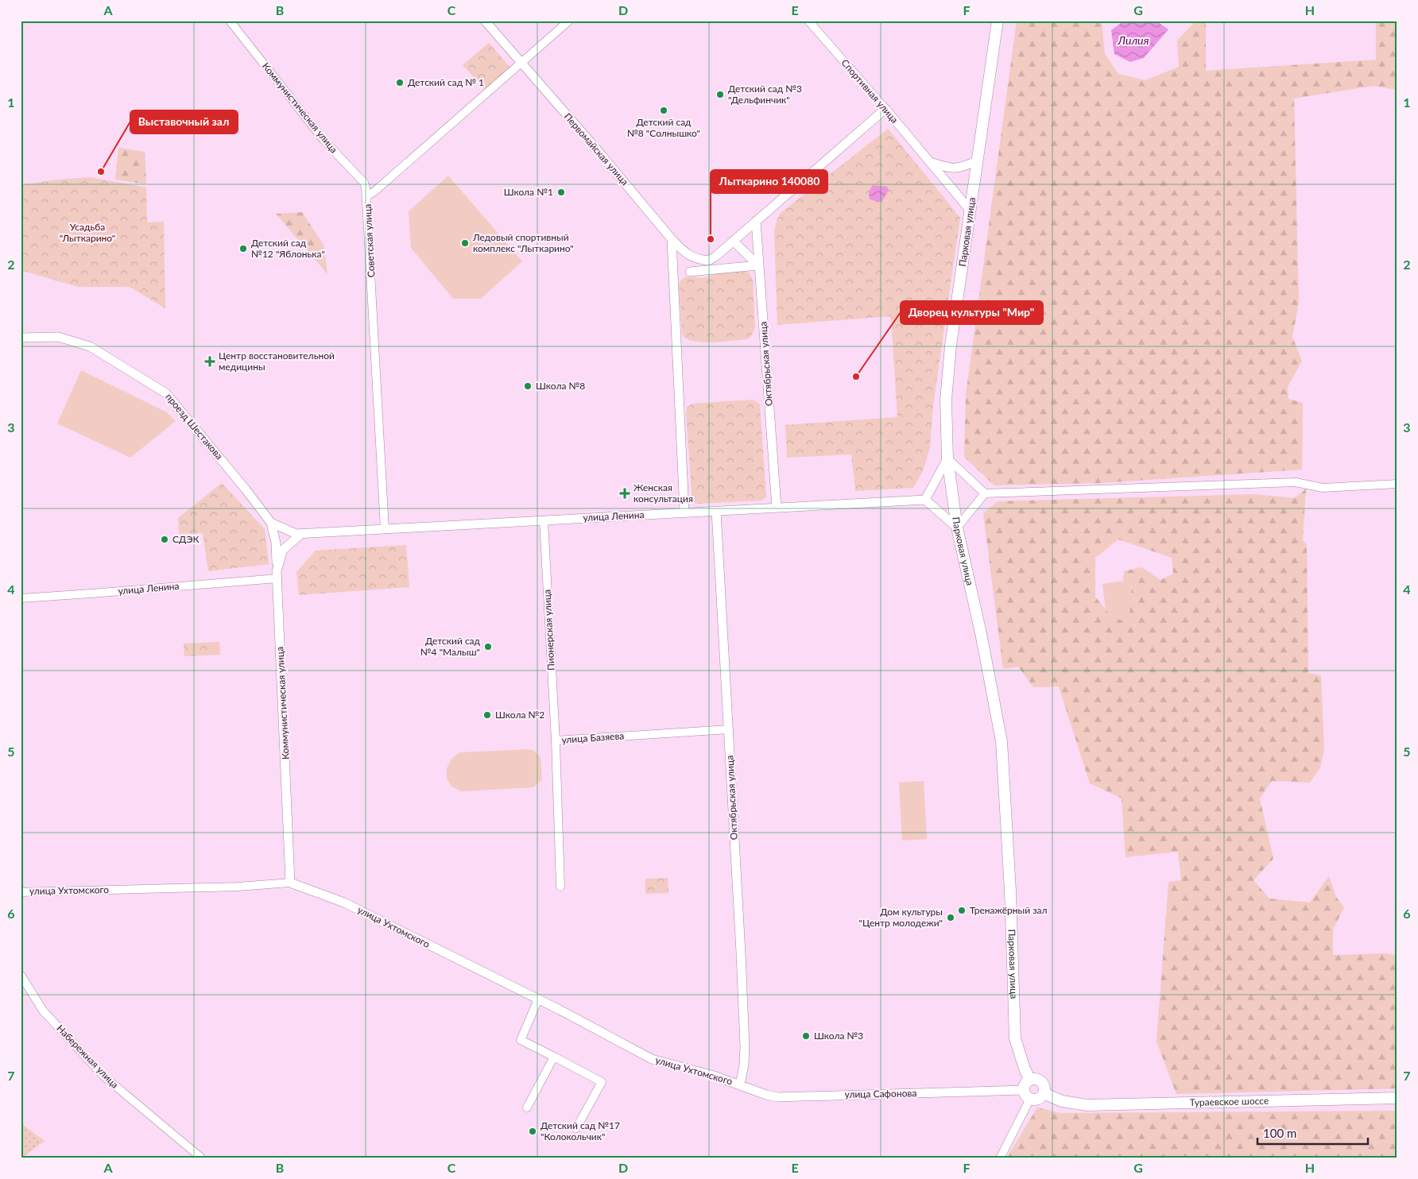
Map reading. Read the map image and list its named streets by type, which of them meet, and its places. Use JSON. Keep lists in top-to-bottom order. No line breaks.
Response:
{"streets":{"main road":["Парковая улица","Тураевское шоссе"],"street":["Спортивная улица","Коммунистическая улица","Первомайская улица","Советская улица","Октябрьская улица","проезд Шестакова","улица Ленина","Пионерская улица","улица Базяева","улица Ухтомского","Набережная улица","улица Сафонова"]},"crossings":[["Спортивная улица","Парковая улица"],["Коммунистическая улица","Советская улица"],["Коммунистическая улица","проезд Шестакова"],["Коммунистическая улица","улица Ленина"],["Коммунистическая улица","улица Ухтомского"],["Первомайская улица","Советская улица"],["Парковая улица","улица Сафонова"],["Парковая улица","Тураевское шоссе"],["Советская улица","улица Ленина"],["Октябрьская улица","улица Ленина"],["Октябрьская улица","улица Базяева"],["Октябрьская улица","улица Ухтомского"],["Октябрьская улица","улица Сафонова"],["проезд Шестакова","улица Ленина"],["улица Ленина","Пионерская улица"],["Пионерская улица","улица Базяева"],["улица Ухтомского","улица Сафонова"],["улица Сафонова","Тураевское шоссе"]],"water":["Лилия"],"parks":["Усадьба \"Лыткарино\""],"places":{"other":["Детский сад № 1","Детский сад №3 \"Дельфинчик\"","Детский сад №8 \"Солнышко\"","Выставочный зал","Школа №1","Лыткарино 140080","Ледовый спортивный комплекс \"Лыткарино\"","Детский сад №12 \"Яблонька\"","Дворец культуры \"Мир\"","Школа №8","СДЭК","Детский сад №4 \"Малыш\"","Школа №2","Тренажёрный зал","Дом культуры \"Центр молодежи\"","Школа №3","Детский сад №17 \"Колокольчик\""],"health":["Центр восстановительной медицины","Женская консультация"]},"scale_bar":"100 m","grid":{"columns":["A","B","C","D","E","F","G","H"],"rows":["1","2","3","4","5","6","7"]}}
